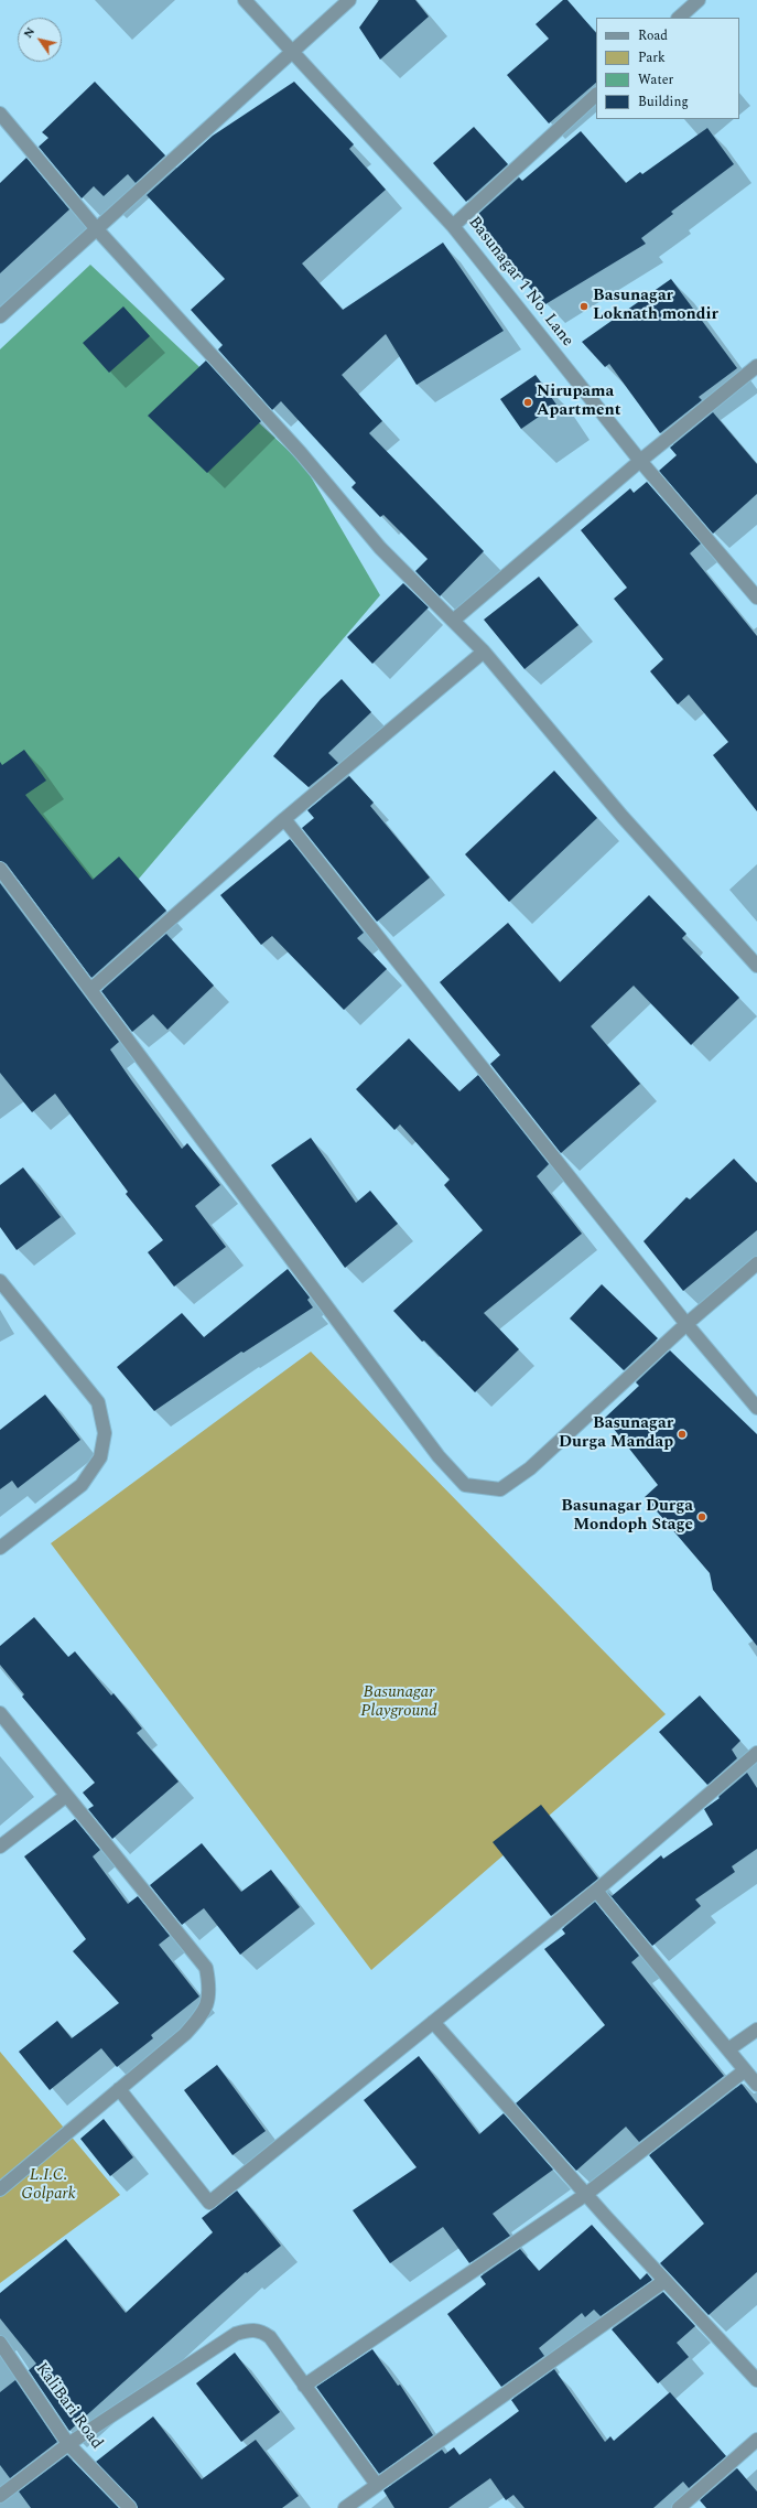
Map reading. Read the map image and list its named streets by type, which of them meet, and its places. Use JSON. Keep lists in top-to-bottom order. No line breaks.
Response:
{"streets":{"street":["Basunagar 1 No. Lane","KaliBari Road"]},"parks":["Basunagar Playground","L.I.C. Golpark"],"places":["Basunagar Loknath mondir","Nirupama Apartment","Basunagar Durga Mandap","Basunagar Durga Mondoph Stage"],"legend":["Road","Park","Water","Building"],"north":"top left"}
